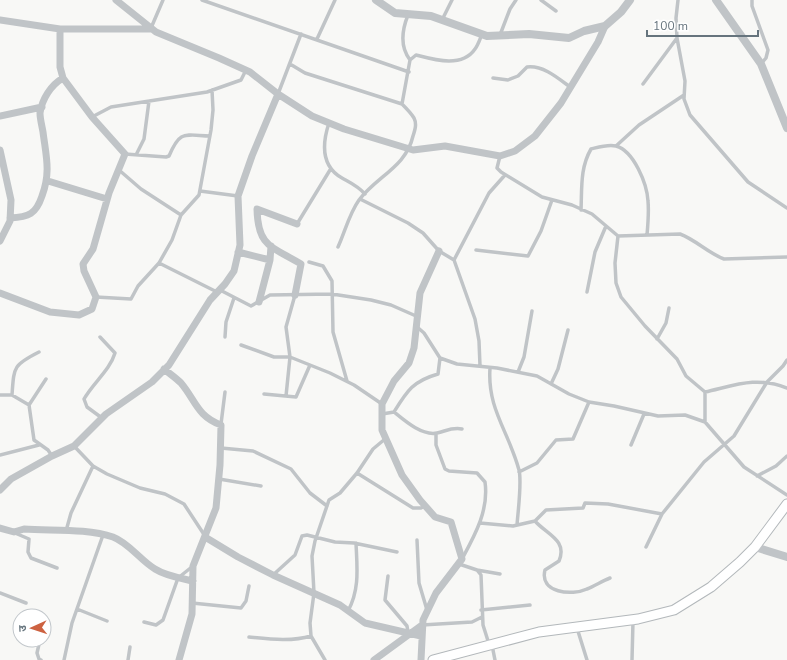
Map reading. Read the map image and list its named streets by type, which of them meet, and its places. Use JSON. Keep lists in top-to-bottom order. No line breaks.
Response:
{"scale_bar":"100 m","north":"left"}
